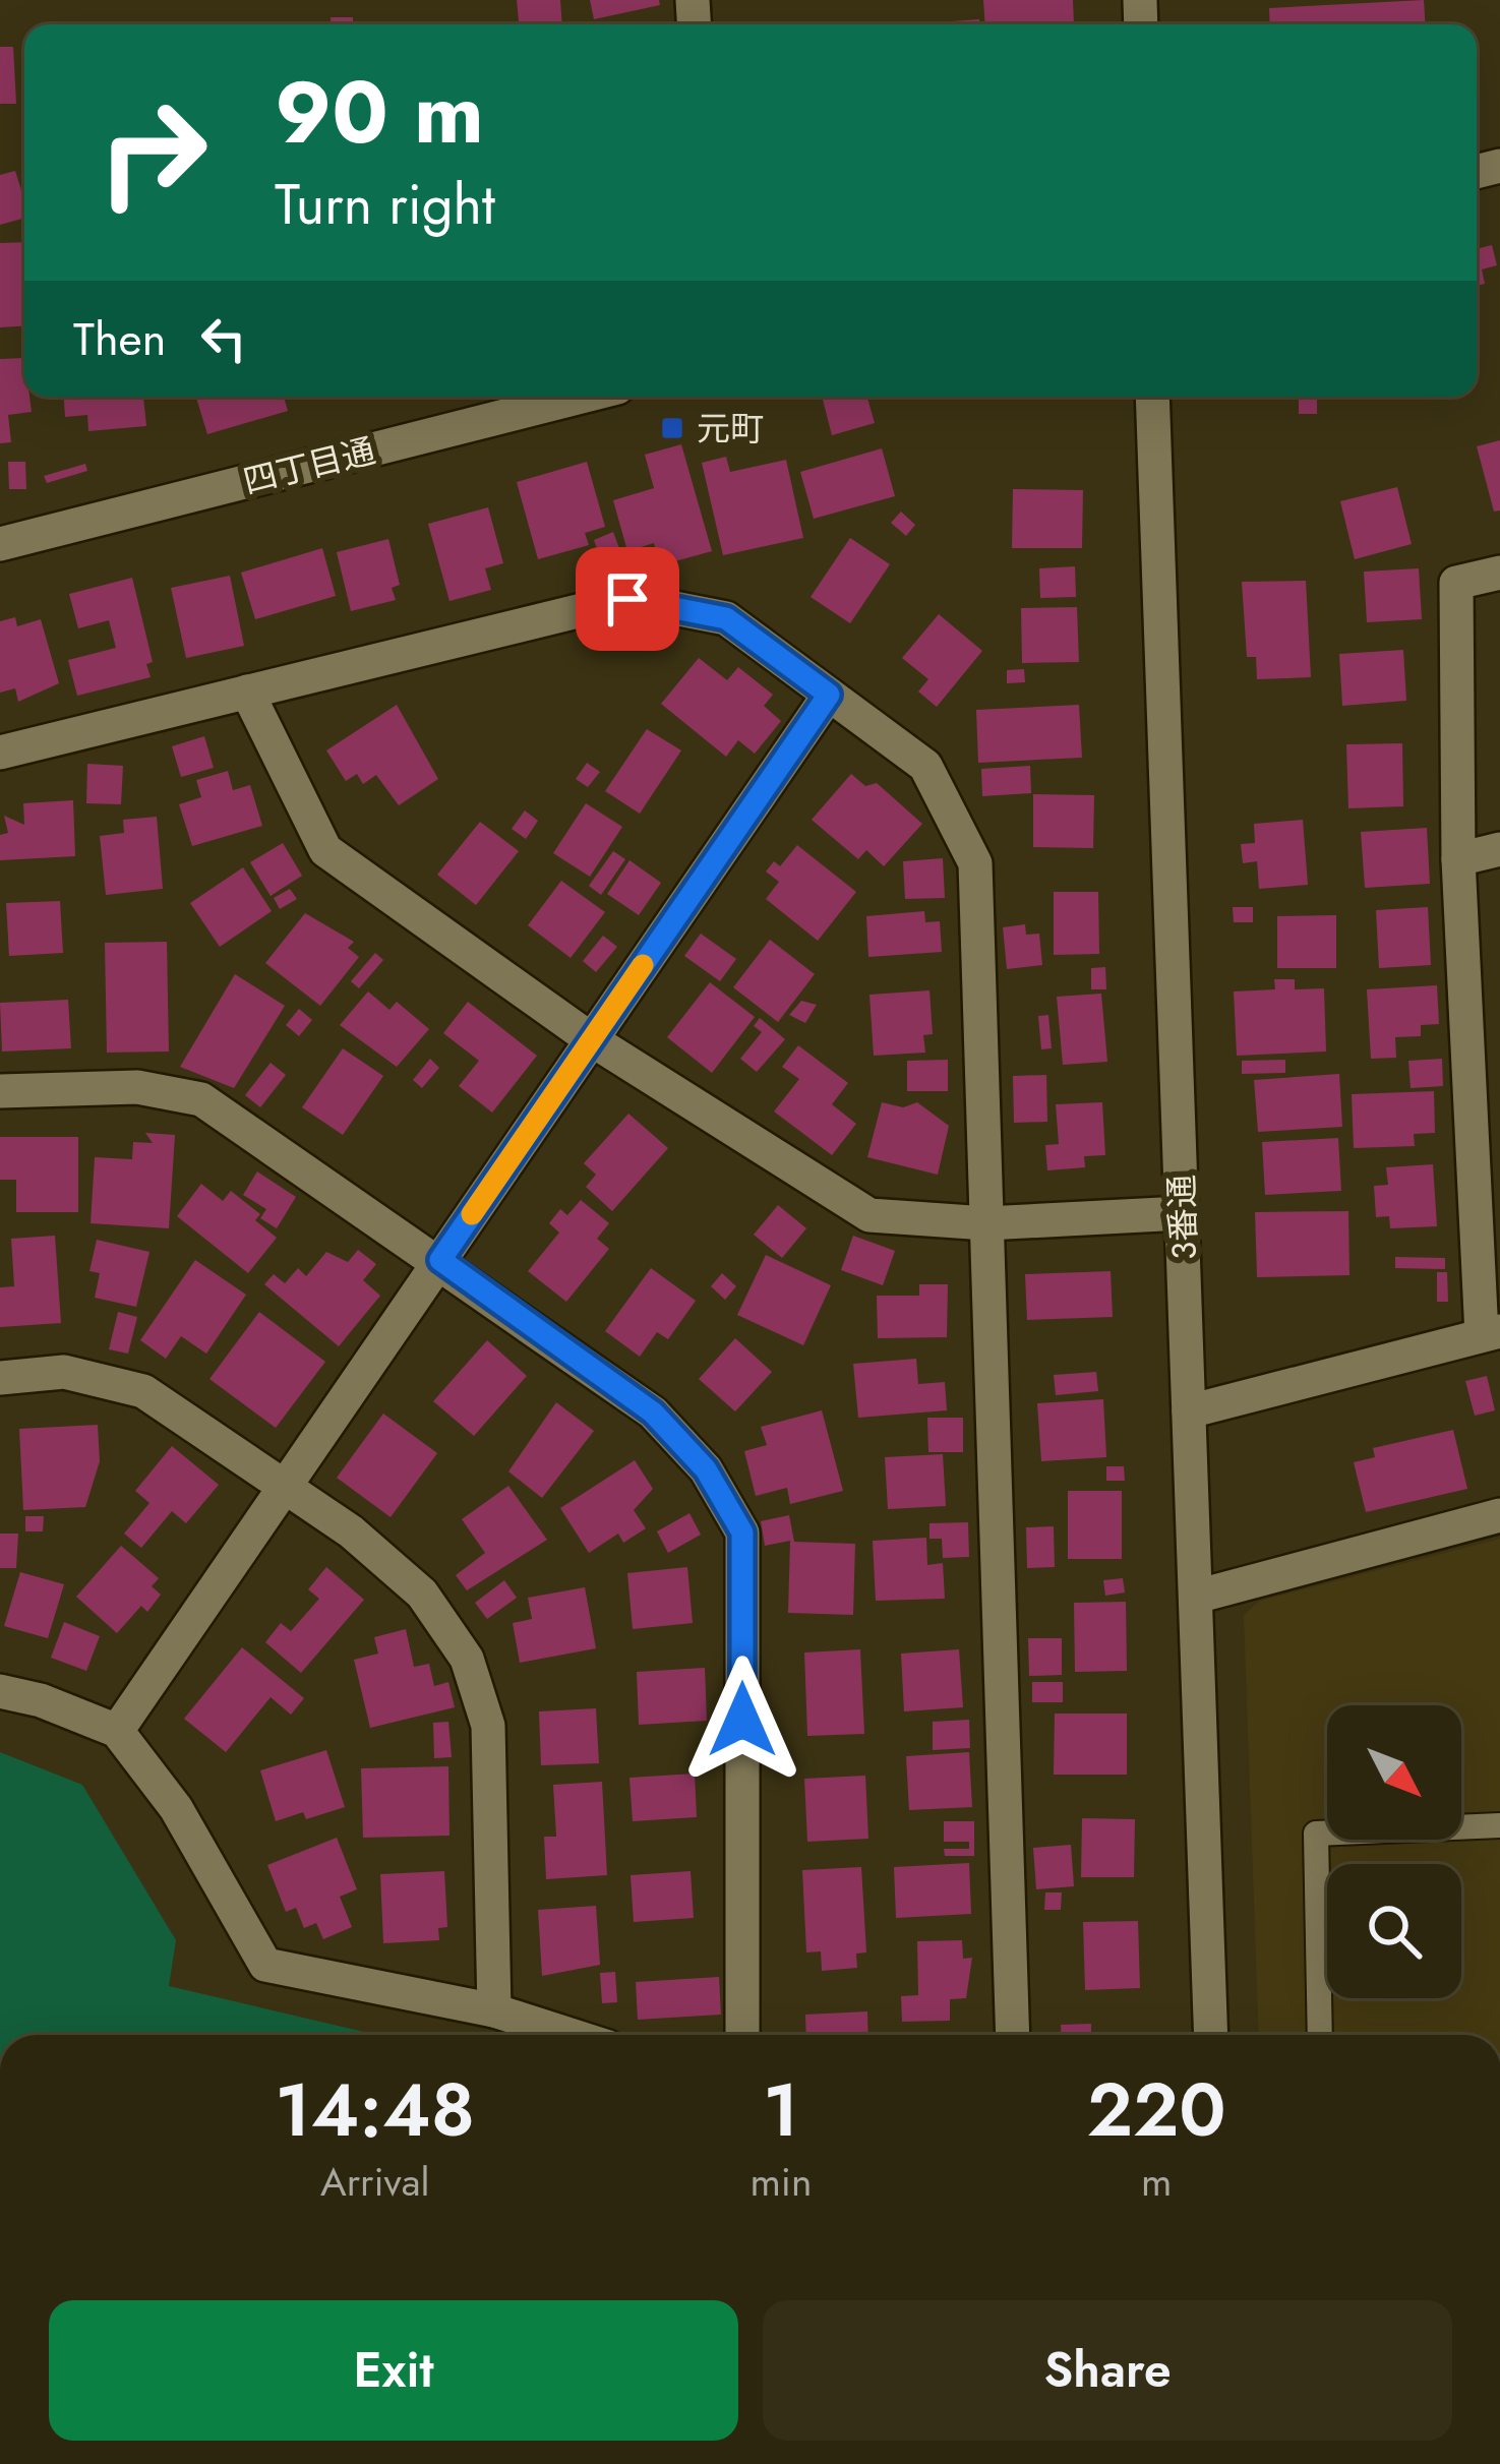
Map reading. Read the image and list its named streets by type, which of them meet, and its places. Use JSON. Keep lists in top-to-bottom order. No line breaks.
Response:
{"streets":{"street":["四丁目通","3番通"]},"places":{"transit":["元町"]},"north":"bottom right","page":{"turn":["90 m","Turn right"],"then":"Then","eta":["14:48","Arrival","1","min","220","m"],"buttons":["Exit","Share"]}}
